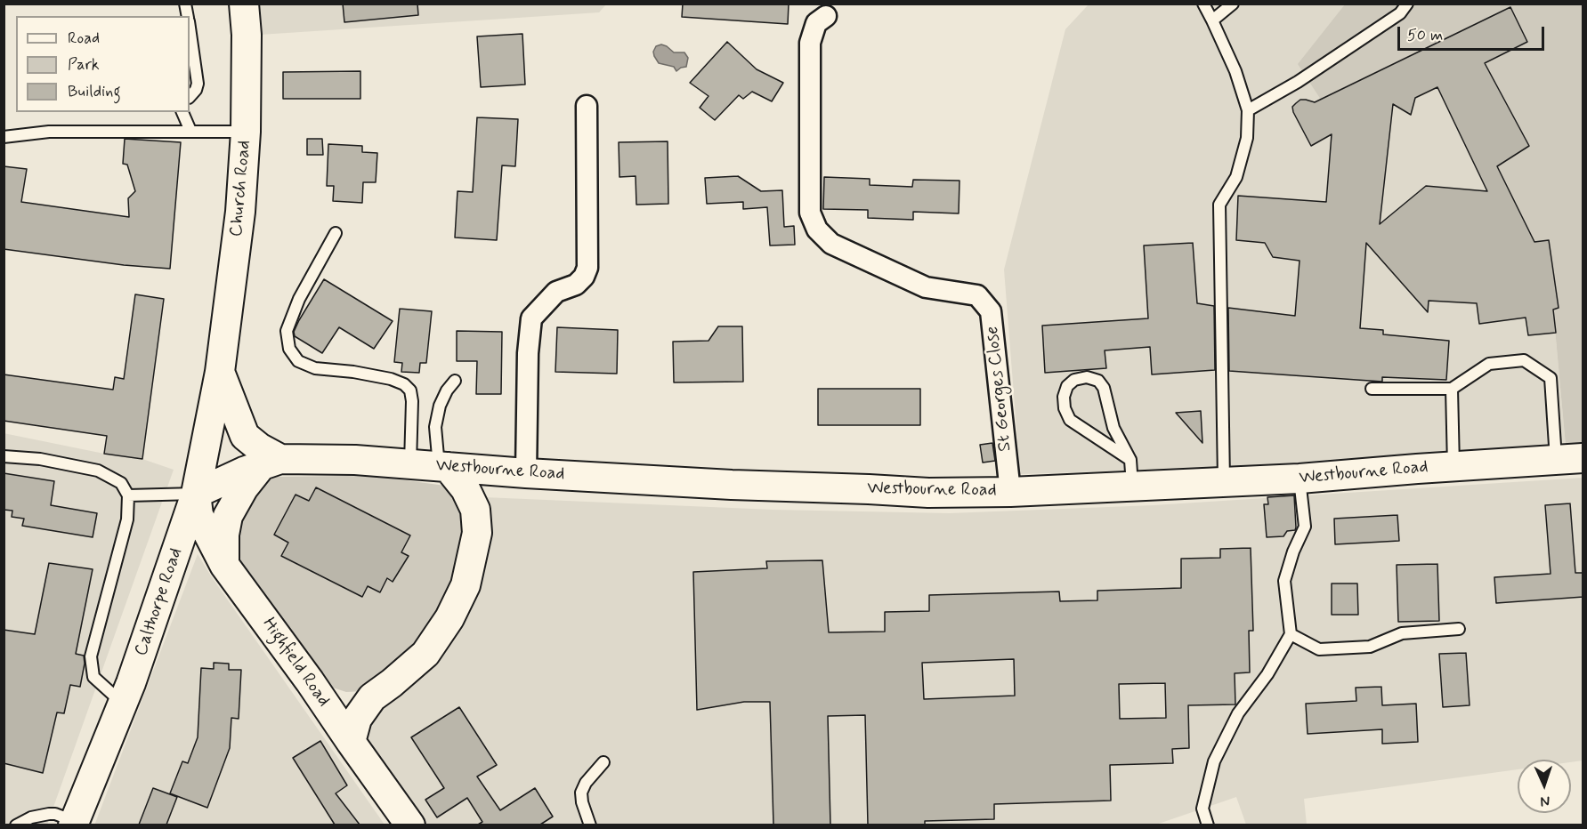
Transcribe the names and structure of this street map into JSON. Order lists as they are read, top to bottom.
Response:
{
  "streets": {
    "main road": [
      "Church Road",
      "Westbourne Road",
      "Calthorpe Road",
      "Highfield Road"
    ],
    "street": ["St Georges Close"]
  },
  "crossings": [
    ["Church Road", "Calthorpe Road"],
    ["St Georges Close", "Westbourne Road"],
    ["Calthorpe Road", "Highfield Road"]
  ],
  "legend": ["Road", "Park", "Building"],
  "scale_bar": "50 m",
  "north": "bottom"
}
